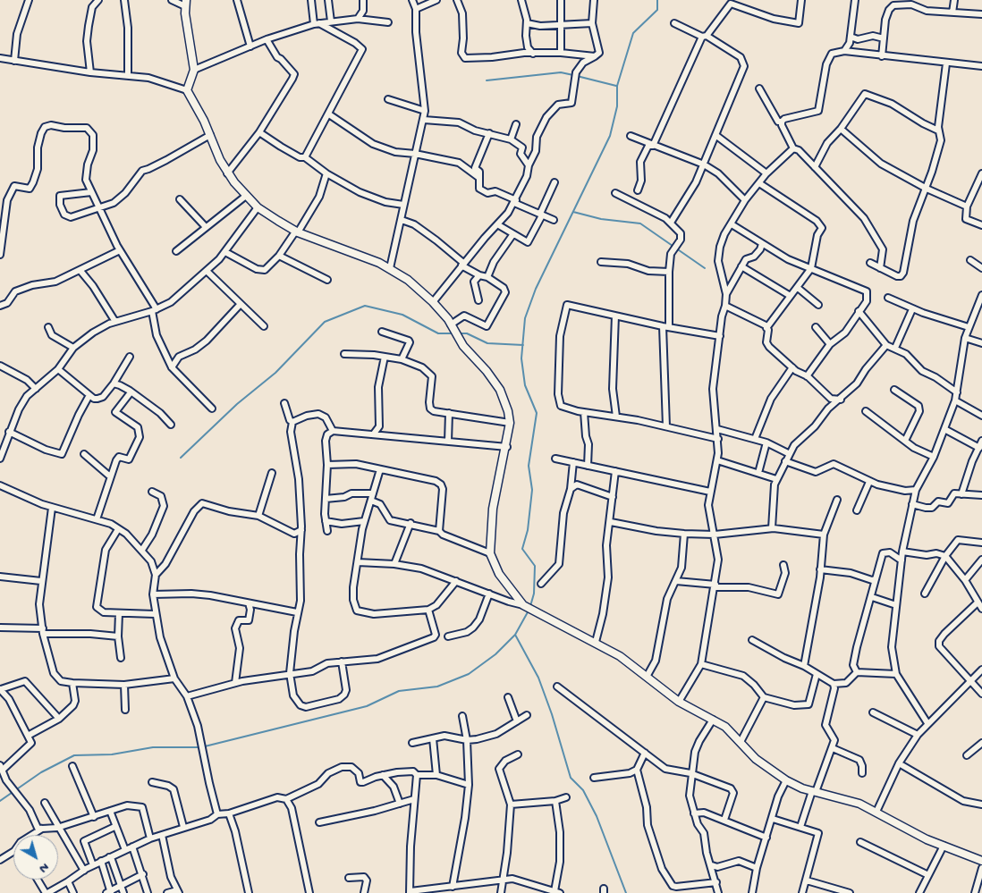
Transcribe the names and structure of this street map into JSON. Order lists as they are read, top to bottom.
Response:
{
  "north": "bottom right"
}
